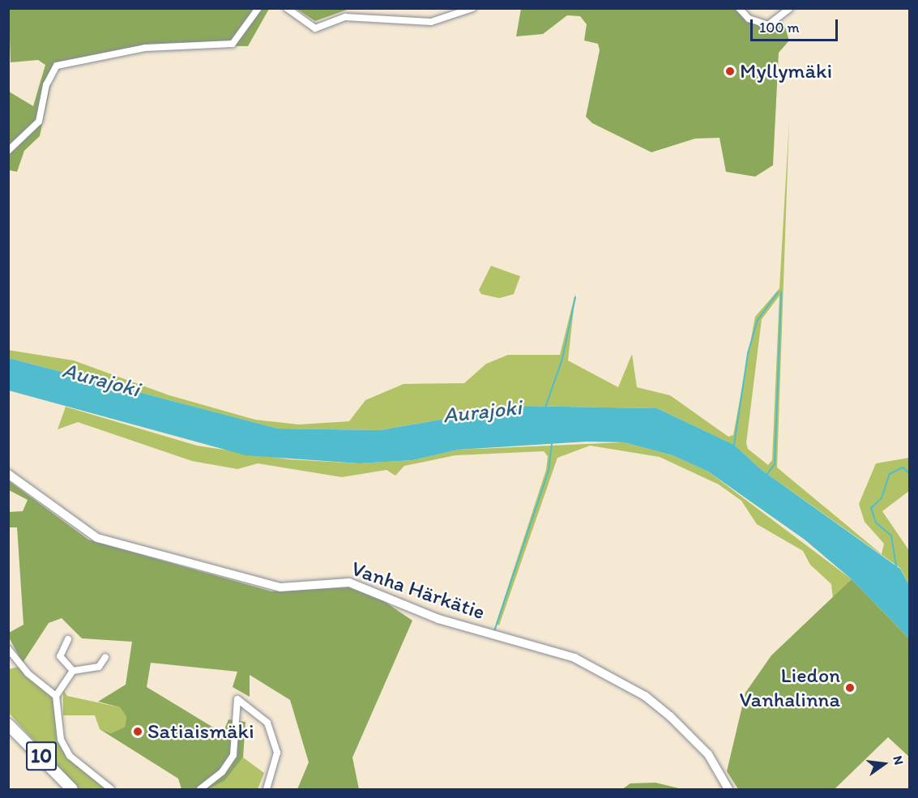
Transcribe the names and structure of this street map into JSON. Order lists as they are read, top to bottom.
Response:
{
  "streets": {
    "highway": ["10"],
    "street": ["Vanha Härkätie"]
  },
  "water": ["Aurajoki"],
  "places": ["Myllymäki", "Liedon Vanhalinna", "Satiaismäki"],
  "scale_bar": "100 m",
  "north": "right"
}
